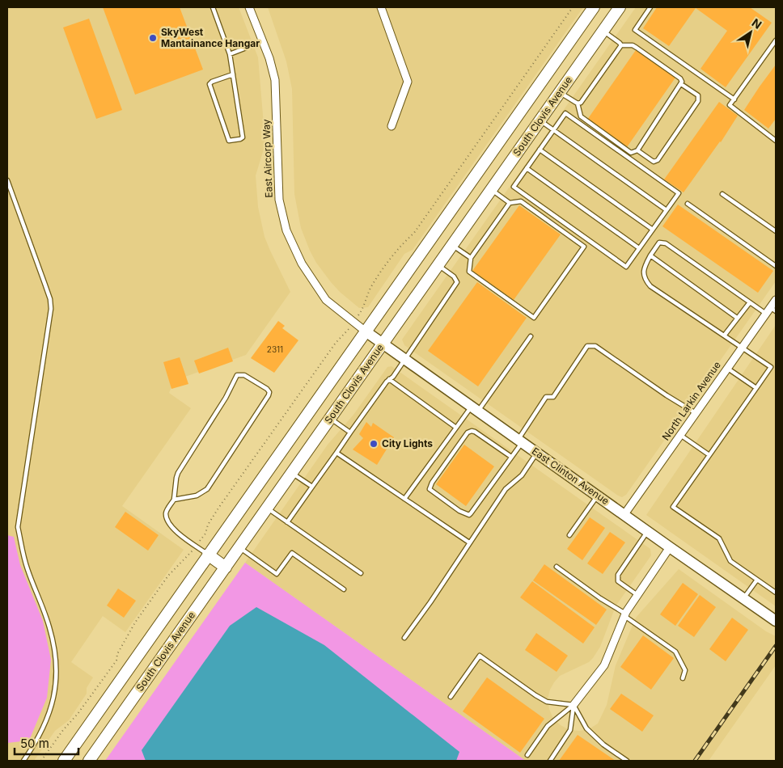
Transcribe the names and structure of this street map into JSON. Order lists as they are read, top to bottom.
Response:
{
  "streets": {
    "main road": ["South Clovis Avenue"],
    "street": ["East Aircorp Way", "North Larkin Avenue", "East Clinton Avenue"]
  },
  "crossings": [
    ["South Clovis Avenue", "East Aircorp Way"],
    ["South Clovis Avenue", "East Clinton Avenue"],
    ["East Aircorp Way", "East Clinton Avenue"],
    ["North Larkin Avenue", "East Clinton Avenue"]
  ],
  "places": ["SkyWest Mantainance Hangar", "City Lights"],
  "house_numbers": ["2311"],
  "scale_bar": "50 m",
  "north": "top right"
}
